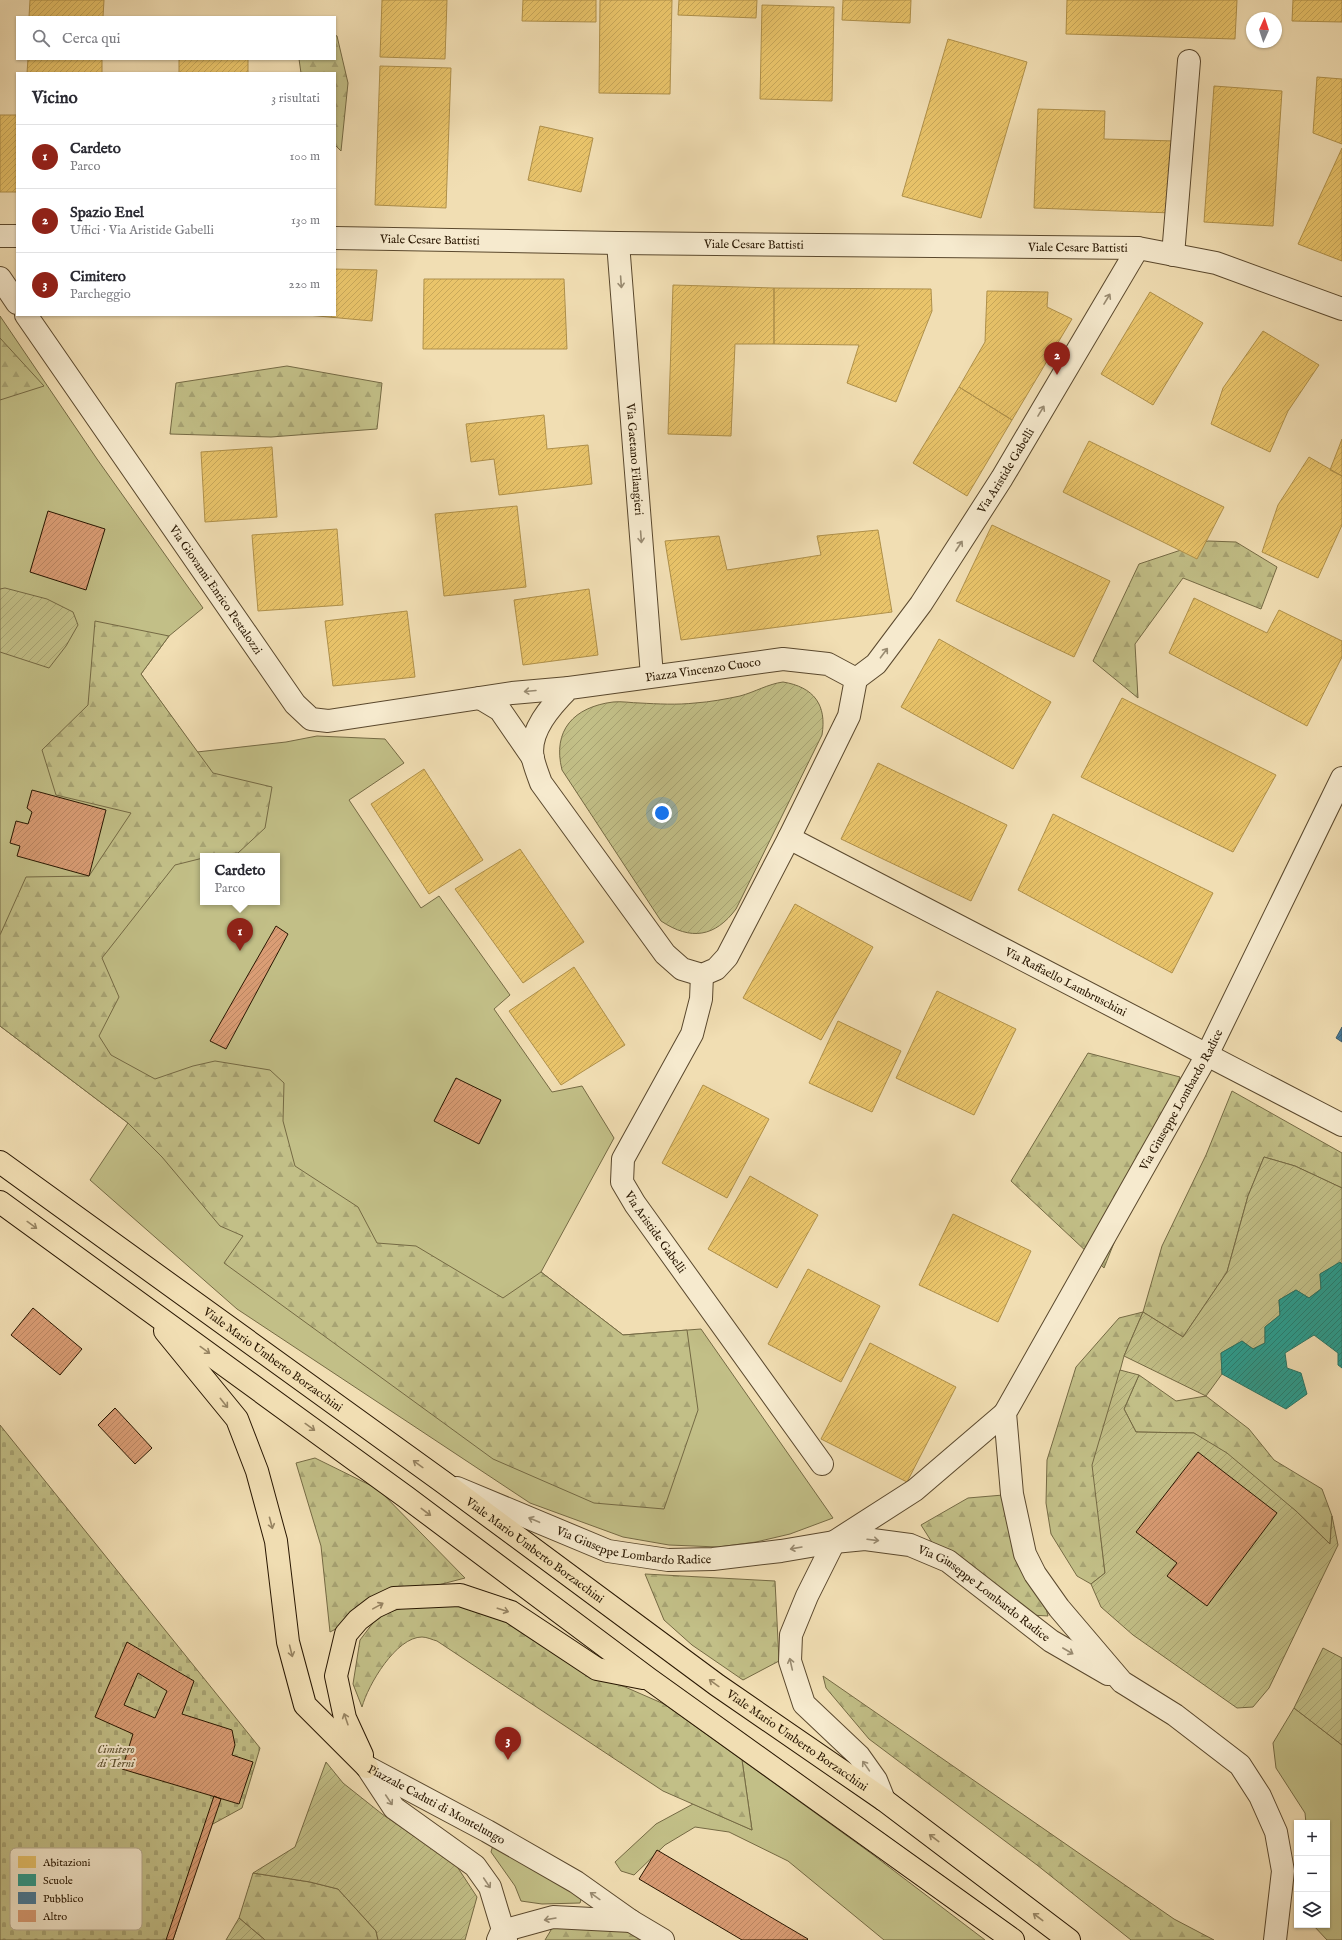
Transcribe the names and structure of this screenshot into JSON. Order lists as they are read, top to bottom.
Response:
{
  "streets": {
    "main road": ["Viale Mario Umberto Borzacchini"],
    "street": [
      "Viale Cesare Battisti",
      "Via Gaetano Filangieri",
      "Via Aristide Gabelli",
      "Via Giovanni Enrico Pestalozzi",
      "Piazza Vincenzo Cuoco",
      "Via Raffaello Lambruschini",
      "Via Giuseppe Lombardo Radice",
      "Piazzale Caduti di Montelungo"
    ]
  },
  "crossings": [
    ["Viale Cesare Battisti", "Via Gaetano Filangieri"],
    ["Viale Cesare Battisti", "Via Aristide Gabelli"],
    ["Via Gaetano Filangieri", "Piazza Vincenzo Cuoco"],
    ["Via Aristide Gabelli", "Piazza Vincenzo Cuoco"],
    ["Via Giovanni Enrico Pestalozzi", "Piazza Vincenzo Cuoco"],
    ["Via Raffaello Lambruschini", "Via Giuseppe Lombardo Radice"],
    ["Via Giuseppe Lombardo Radice", "Viale Mario Umberto Borzacchini"]
  ],
  "one_way": ["Via Gaetano Filangieri", "Via Aristide Gabelli"],
  "parks": ["Cimitero di Terni"],
  "legend": [
    "Abitazioni",
    "Scuole",
    "Pubblico",
    "Altro"
  ],
  "north": "top",
  "page": {
    "search": "Cerca qui",
    "heading": ["Vicino", "3 risultati"],
    "list": [
      {
        "mark": "1",
        "name": "Cardeto",
        "note": "Parco",
        "value": "100 m"
      },
      {
        "mark": "2",
        "name": "Spazio Enel",
        "note": "Uffici · Via Aristide Gabelli",
        "value": "130 m"
      },
      {
        "mark": "3",
        "name": "Cimitero",
        "note": "Parcheggio",
        "value": "220 m"
      }
    ],
    "pins": ["2", "1", "3"],
    "popup": ["Cardeto", "Parco"],
    "map_buttons": ["+", "−"]
  }
}
